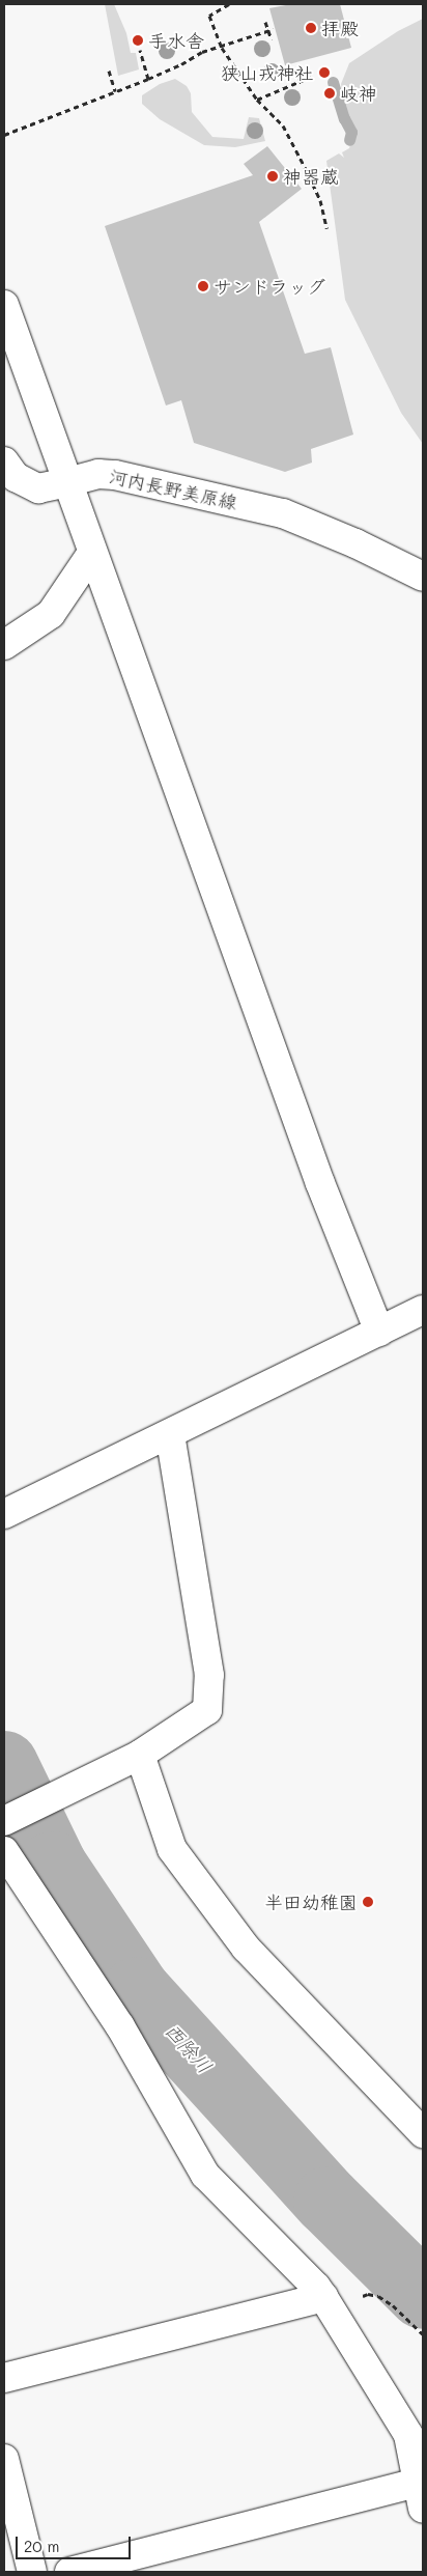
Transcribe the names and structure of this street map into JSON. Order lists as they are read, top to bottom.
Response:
{
  "streets": {
    "street": ["河内長野美原線"]
  },
  "water": ["西除川"],
  "places": [
    "拝殿",
    "手水舎",
    "狭山戎神社",
    "岐神",
    "神器蔵",
    "サンドラッグ",
    "半田幼稚園"
  ],
  "scale_bar": "20 m"
}
